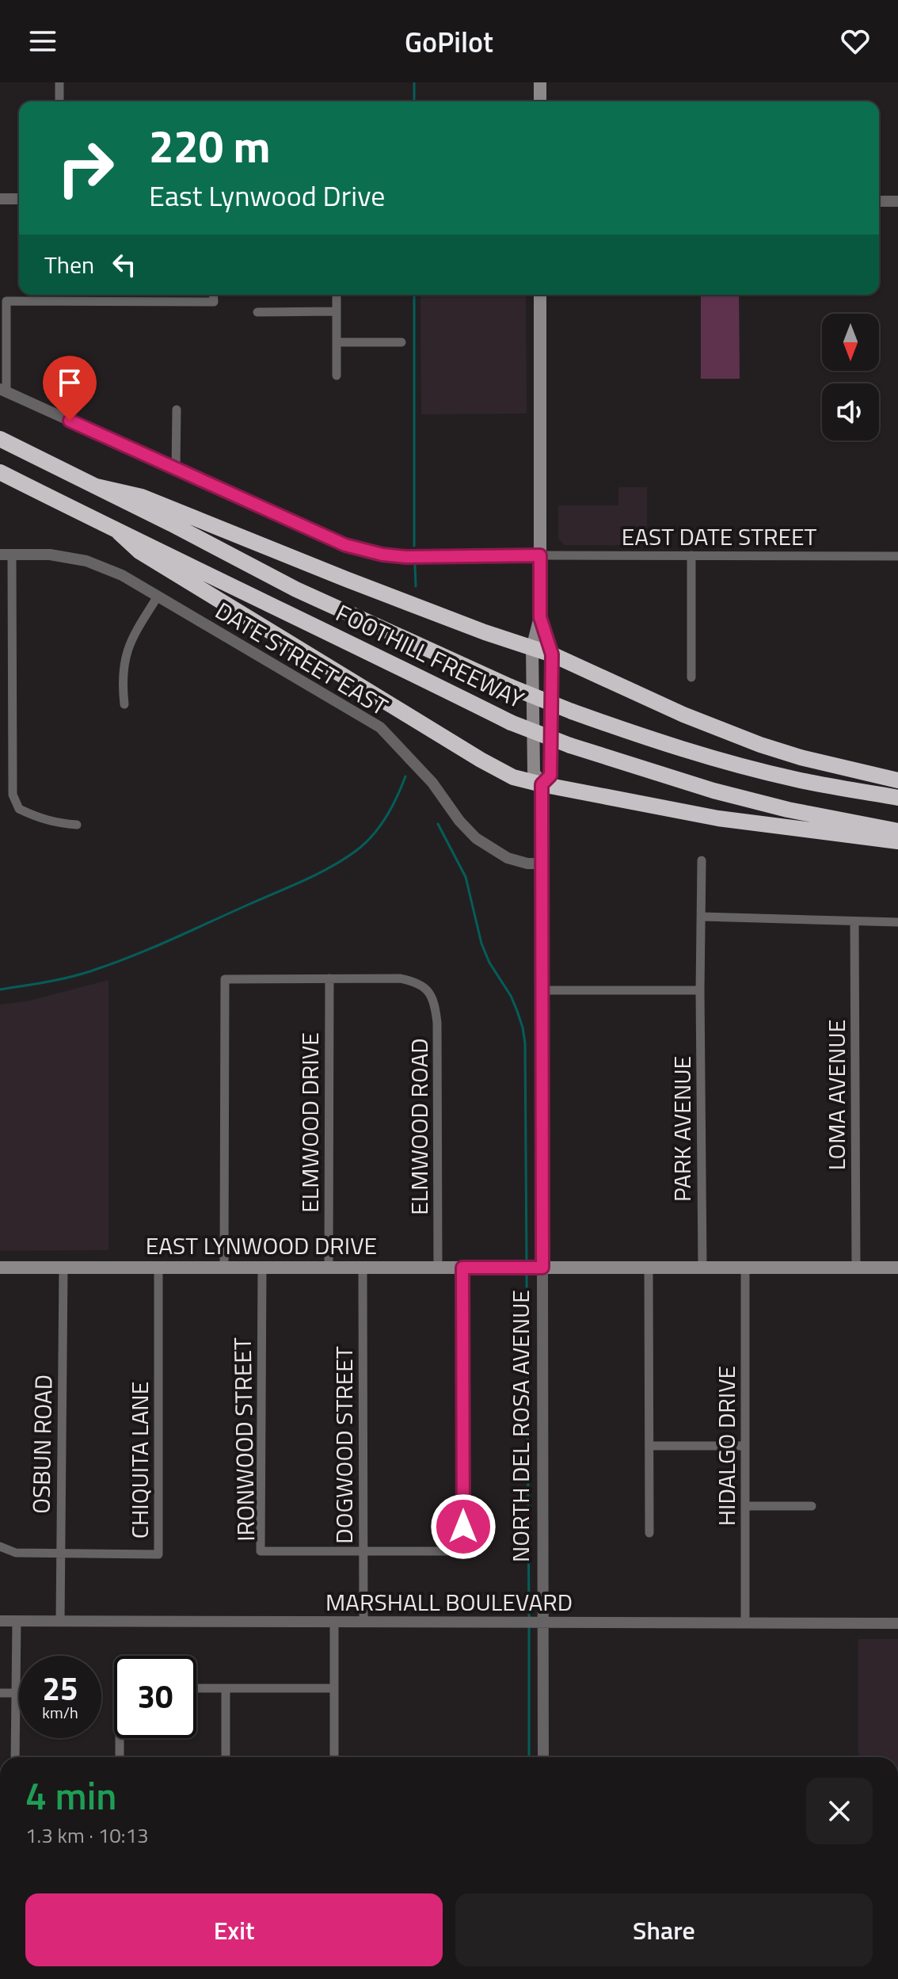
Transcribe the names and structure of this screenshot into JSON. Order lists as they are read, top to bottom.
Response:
{
  "streets": {
    "highway": ["FOOTHILL FREEWAY"],
    "main road": ["EAST LYNWOOD DRIVE", "NORTH DEL ROSA AVENUE"],
    "street": [
      "EAST DATE STREET",
      "DATE STREET EAST",
      "LOMA AVENUE",
      "ELMWOOD DRIVE",
      "ELMWOOD ROAD",
      "PARK AVENUE",
      "IRONWOOD STREET",
      "OSBUN ROAD",
      "DOGWOOD STREET",
      "HIDALGO DRIVE",
      "CHIQUITA LANE",
      "MARSHALL BOULEVARD"
    ]
  },
  "crossings": [
    ["EAST DATE STREET", "NORTH DEL ROSA AVENUE"],
    ["DATE STREET EAST", "NORTH DEL ROSA AVENUE"],
    ["LOMA AVENUE", "EAST LYNWOOD DRIVE"],
    ["ELMWOOD DRIVE", "ELMWOOD ROAD"],
    ["ELMWOOD DRIVE", "EAST LYNWOOD DRIVE"],
    ["ELMWOOD ROAD", "EAST LYNWOOD DRIVE"],
    ["PARK AVENUE", "EAST LYNWOOD DRIVE"],
    ["EAST LYNWOOD DRIVE", "NORTH DEL ROSA AVENUE"],
    ["EAST LYNWOOD DRIVE", "IRONWOOD STREET"],
    ["EAST LYNWOOD DRIVE", "OSBUN ROAD"],
    ["EAST LYNWOOD DRIVE", "DOGWOOD STREET"],
    ["EAST LYNWOOD DRIVE", "HIDALGO DRIVE"],
    ["EAST LYNWOOD DRIVE", "CHIQUITA LANE"],
    ["NORTH DEL ROSA AVENUE", "MARSHALL BOULEVARD"],
    ["IRONWOOD STREET", "DOGWOOD STREET"],
    ["OSBUN ROAD", "CHIQUITA LANE"],
    ["OSBUN ROAD", "MARSHALL BOULEVARD"],
    ["DOGWOOD STREET", "MARSHALL BOULEVARD"],
    ["HIDALGO DRIVE", "MARSHALL BOULEVARD"]
  ],
  "north": "bottom",
  "page": {
    "header": "GoPilot",
    "turn": ["220 m", "East Lynwood Drive"],
    "then": "Then",
    "speed": "25 km/h",
    "limit": "30",
    "heading": ["4 min", "1.3 km · 10:13"],
    "buttons": ["Exit", "Share"]
  }
}
